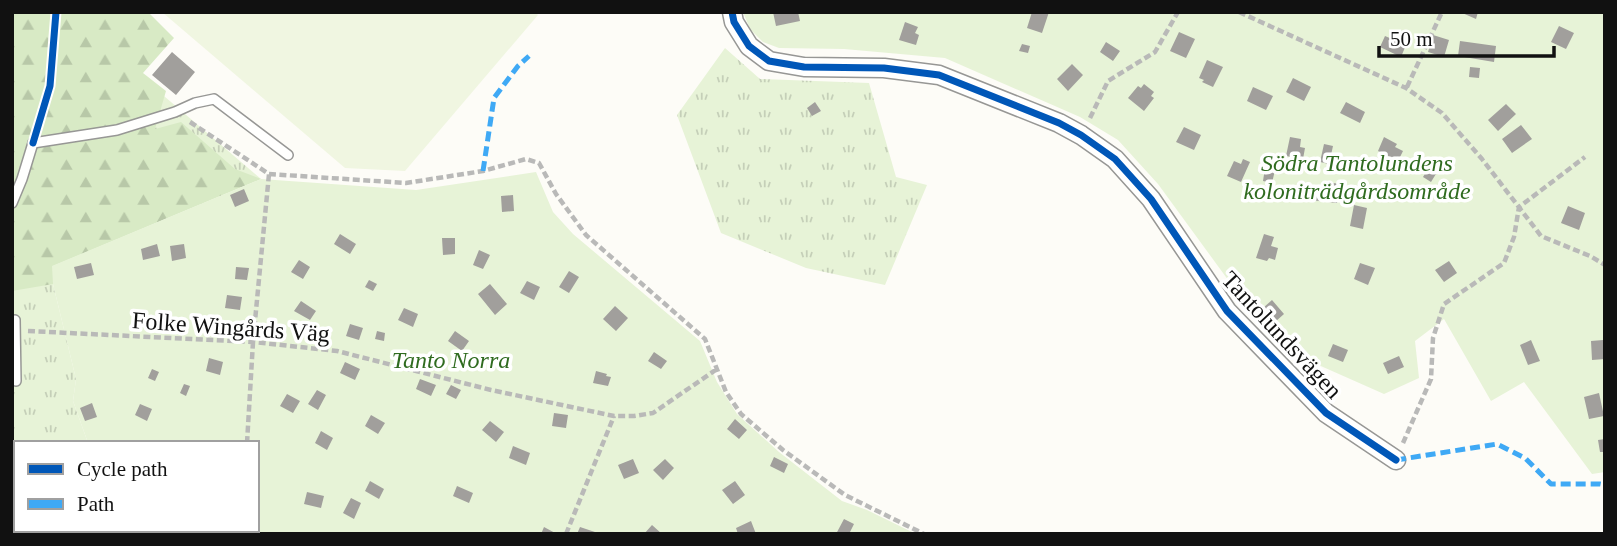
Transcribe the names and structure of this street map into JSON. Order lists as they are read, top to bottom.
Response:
{
  "streets": {
    "street": ["Tantolundsvägen"],
    "path": ["Folke Wingårds Väg"]
  },
  "parks": ["Södra Tantolundens koloniträdgårdsområde", "Tanto Norra"],
  "legend": ["Cycle path", "Path"],
  "scale_bar": "50 m"
}
